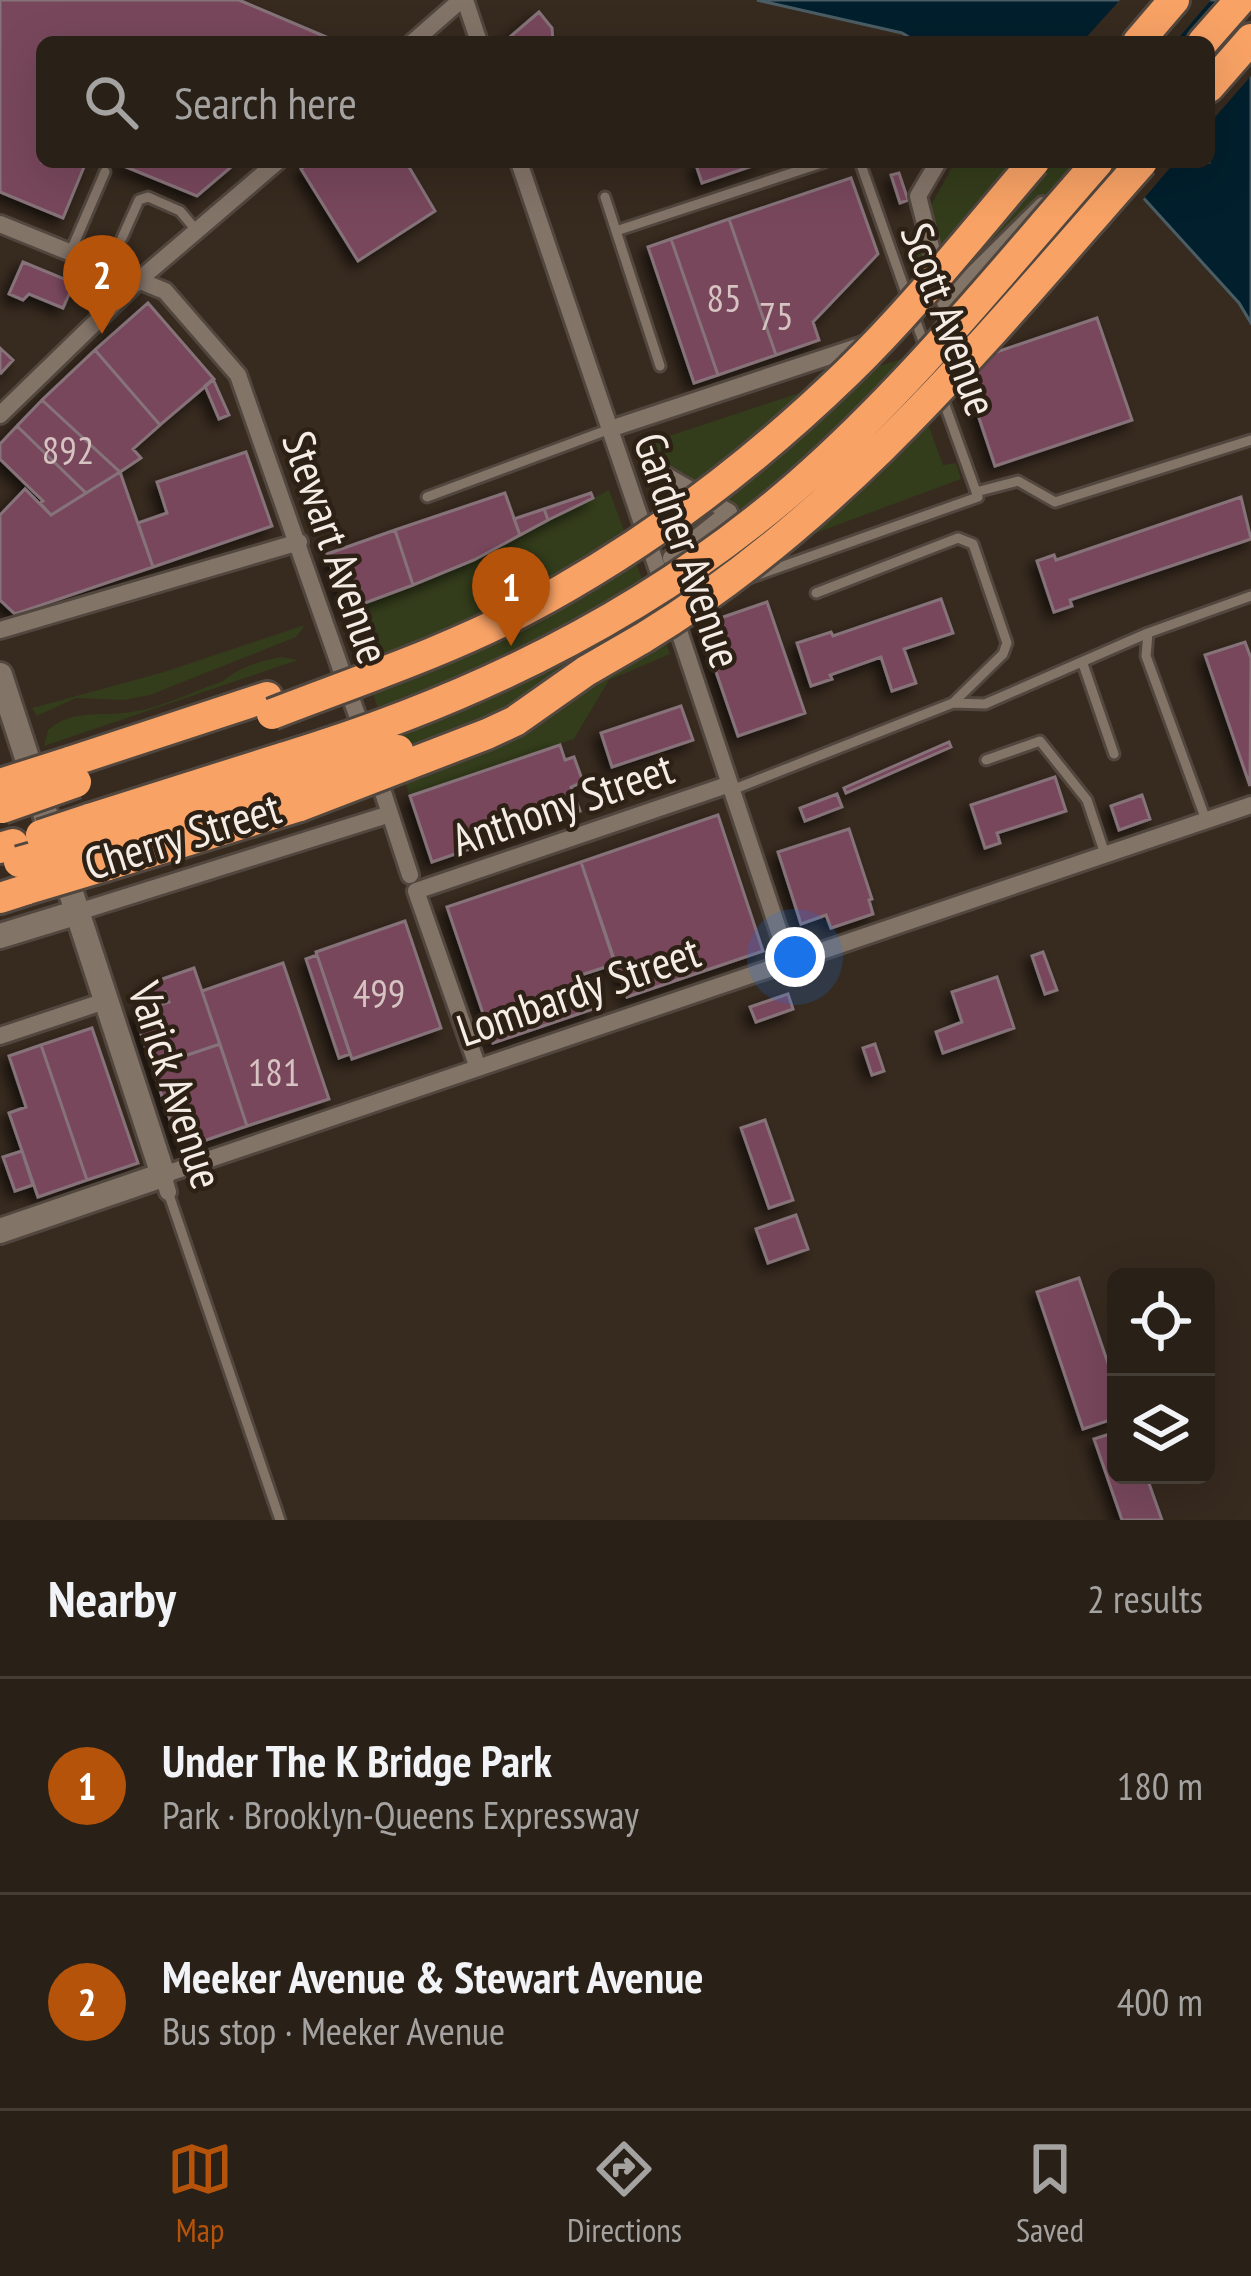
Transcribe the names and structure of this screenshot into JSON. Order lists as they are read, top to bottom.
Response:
{
  "streets": {
    "main road": ["Cherry Street", "Lombardy Street", "Varick Avenue"],
    "street": ["Stewart Avenue", "Gardner Avenue", "Anthony Street"],
    "lane": ["Scott Avenue"]
  },
  "crossings": [
    ["Stewart Avenue", "Anthony Street"],
    ["Stewart Avenue", "Cherry Street"],
    ["Stewart Avenue", "Lombardy Street"],
    ["Gardner Avenue", "Anthony Street"],
    ["Gardner Avenue", "Lombardy Street"],
    ["Cherry Street", "Varick Avenue"],
    ["Lombardy Street", "Varick Avenue"]
  ],
  "house_numbers": [
    "85",
    "75",
    "892",
    "499",
    "181"
  ],
  "page": {
    "search": "Search here",
    "pins": ["2", "1"],
    "heading": ["Nearby", "2 results"],
    "list": [
      {
        "mark": "1",
        "name": "Under The K Bridge Park",
        "note": "Park · Brooklyn-Queens Expressway",
        "value": "180 m"
      },
      {
        "mark": "2",
        "name": "Meeker Avenue & Stewart Avenue",
        "note": "Bus stop · Meeker Avenue",
        "value": "400 m"
      }
    ],
    "nav": ["Map", "Directions", "Saved"]
  }
}
